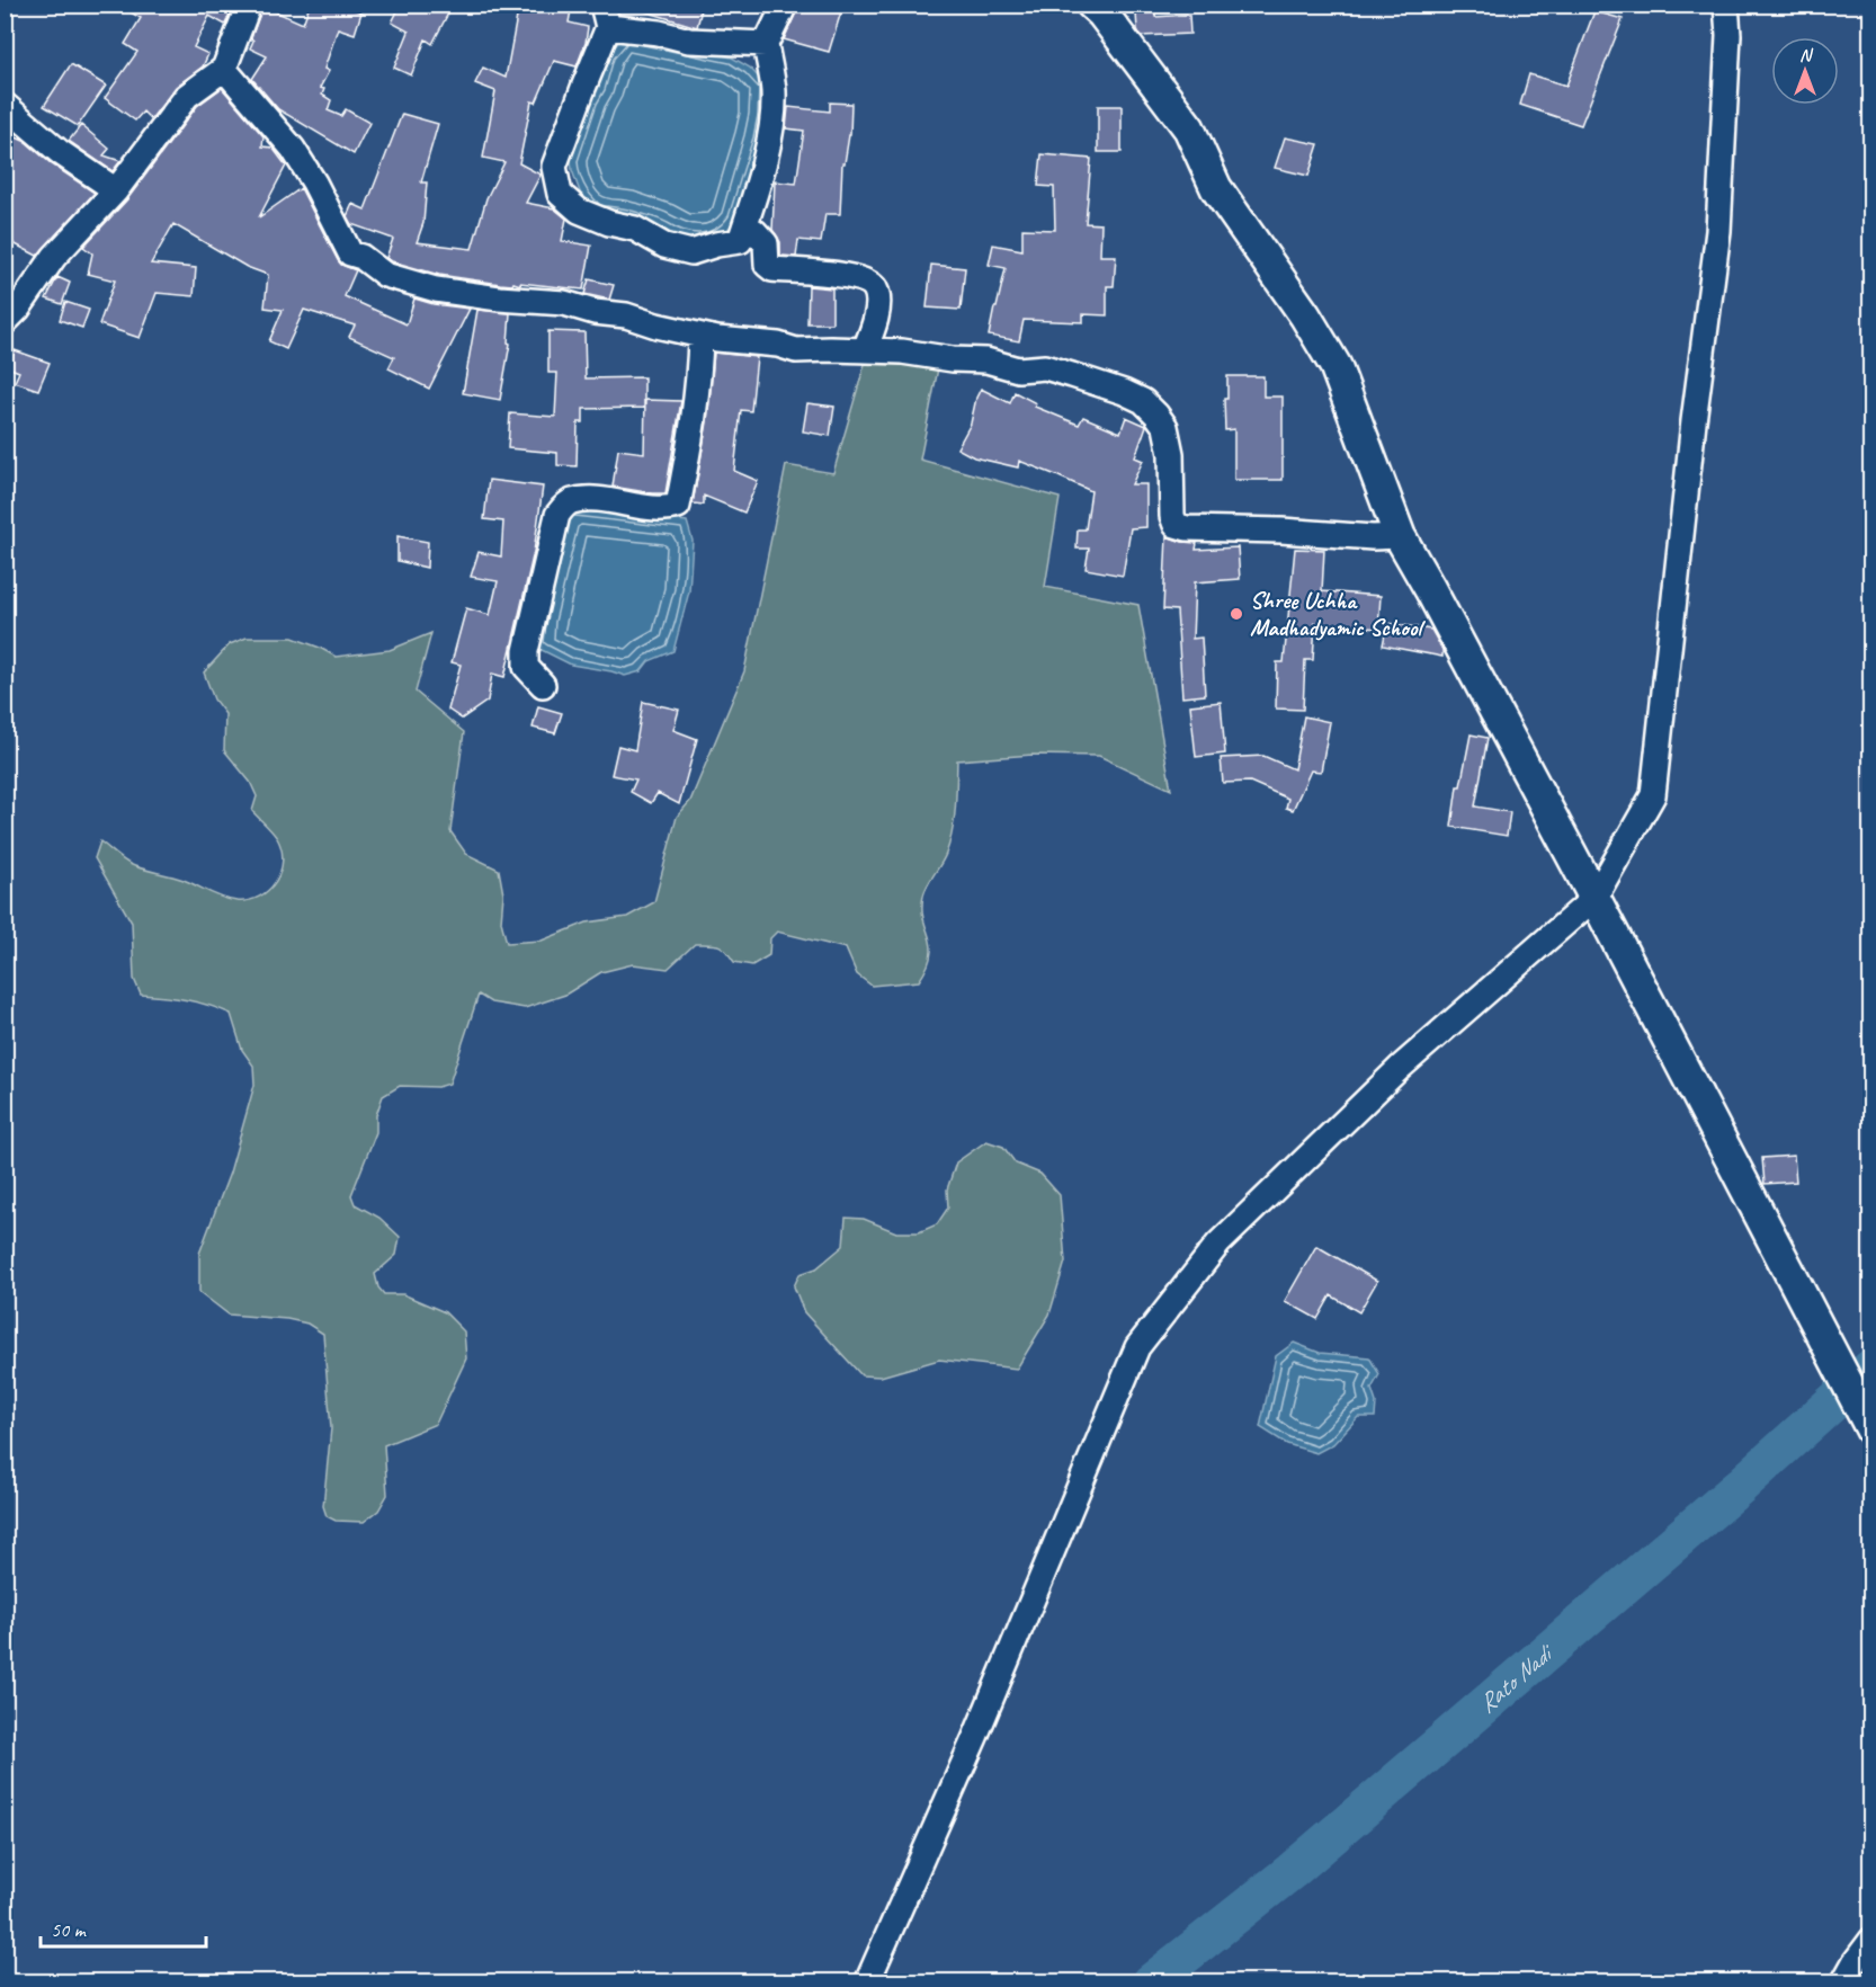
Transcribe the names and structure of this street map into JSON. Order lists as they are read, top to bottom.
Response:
{
  "water": ["Rato Nadi"],
  "places": ["Shree Uchha Madhadyamic School"],
  "scale_bar": "50 m",
  "north": "top"
}
